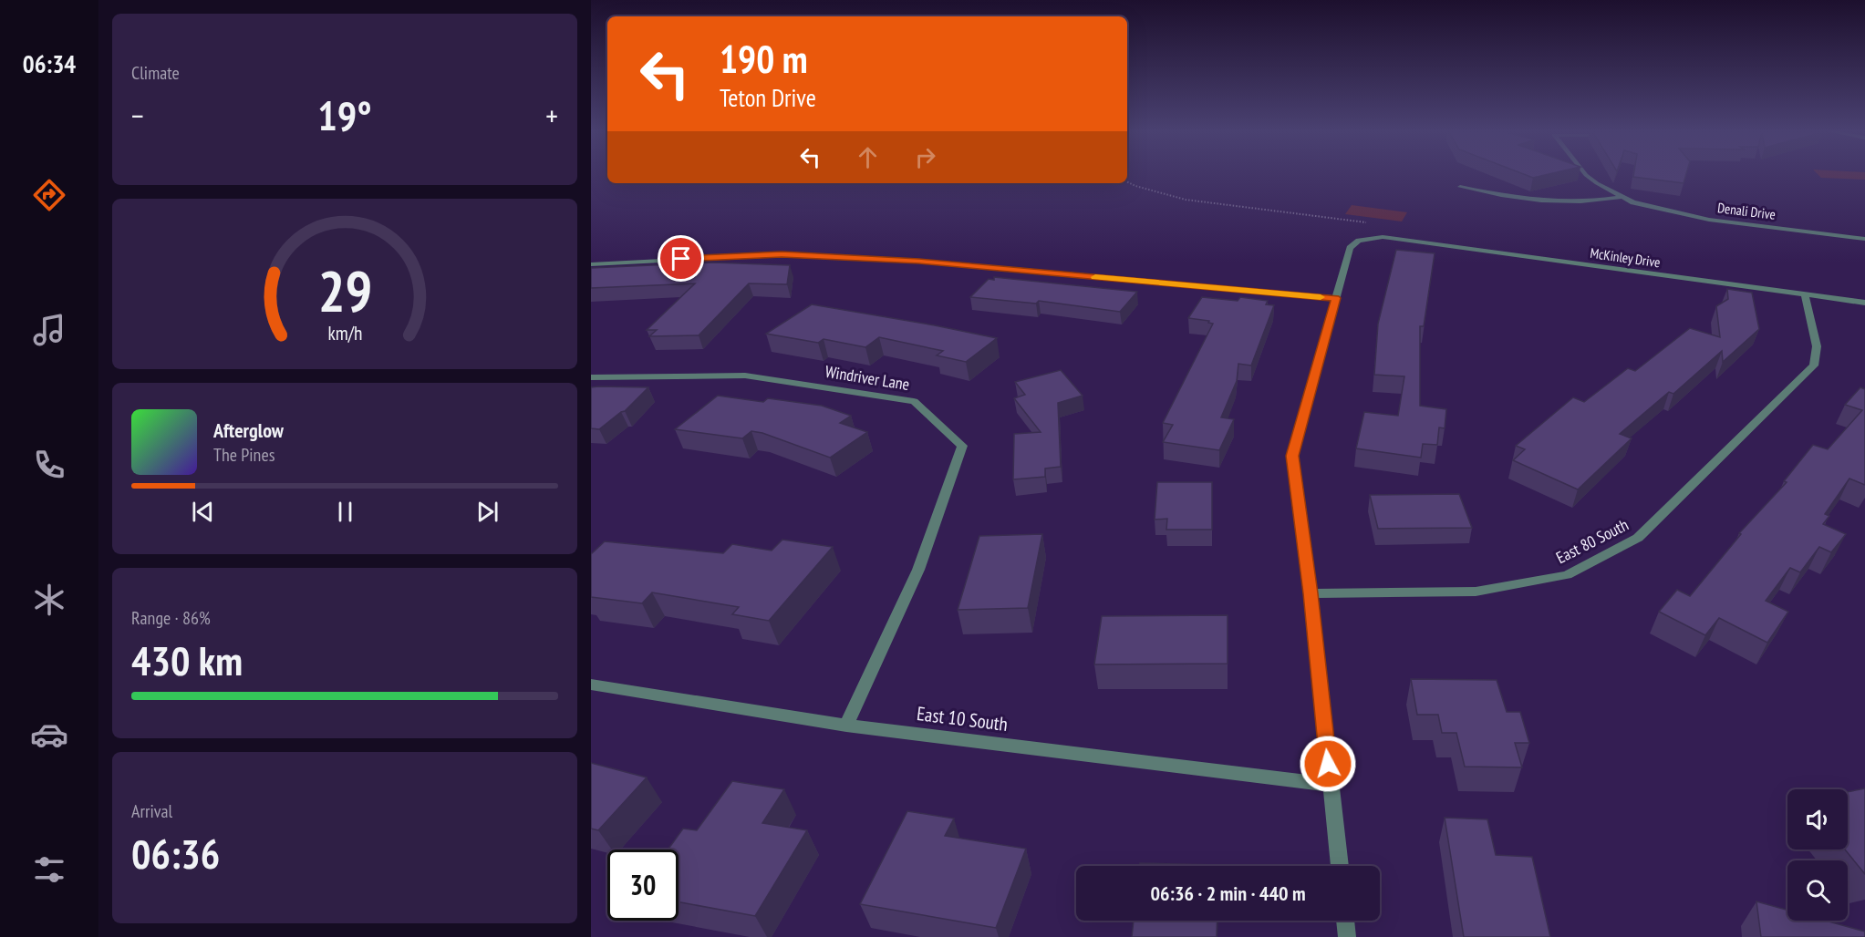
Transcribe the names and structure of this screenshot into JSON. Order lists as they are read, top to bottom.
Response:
{
  "streets": {
    "street": [
      "Denali Drive",
      "McKinley Drive",
      "Windriver Lane",
      "East 80 South",
      "East 10 South"
    ]
  },
  "crossings": [
    ["McKinley Drive", "East 80 South"],
    ["Windriver Lane", "East 10 South"]
  ],
  "page": {
    "tabs": "06:34",
    "tile": [
      "Climate",
      ["Range · 86%", "430 km"],
      ["Arrival", "06:36"]
    ],
    "turn": ["190 m", "Teton Drive"],
    "heat": ["−", "19°", "+"],
    "song": ["Afterglow", "The Pines"],
    "limit": "30",
    "trip": "06:36 · 2 min · 440 m",
    "gauge": ["29", "km/h"]
  }
}
